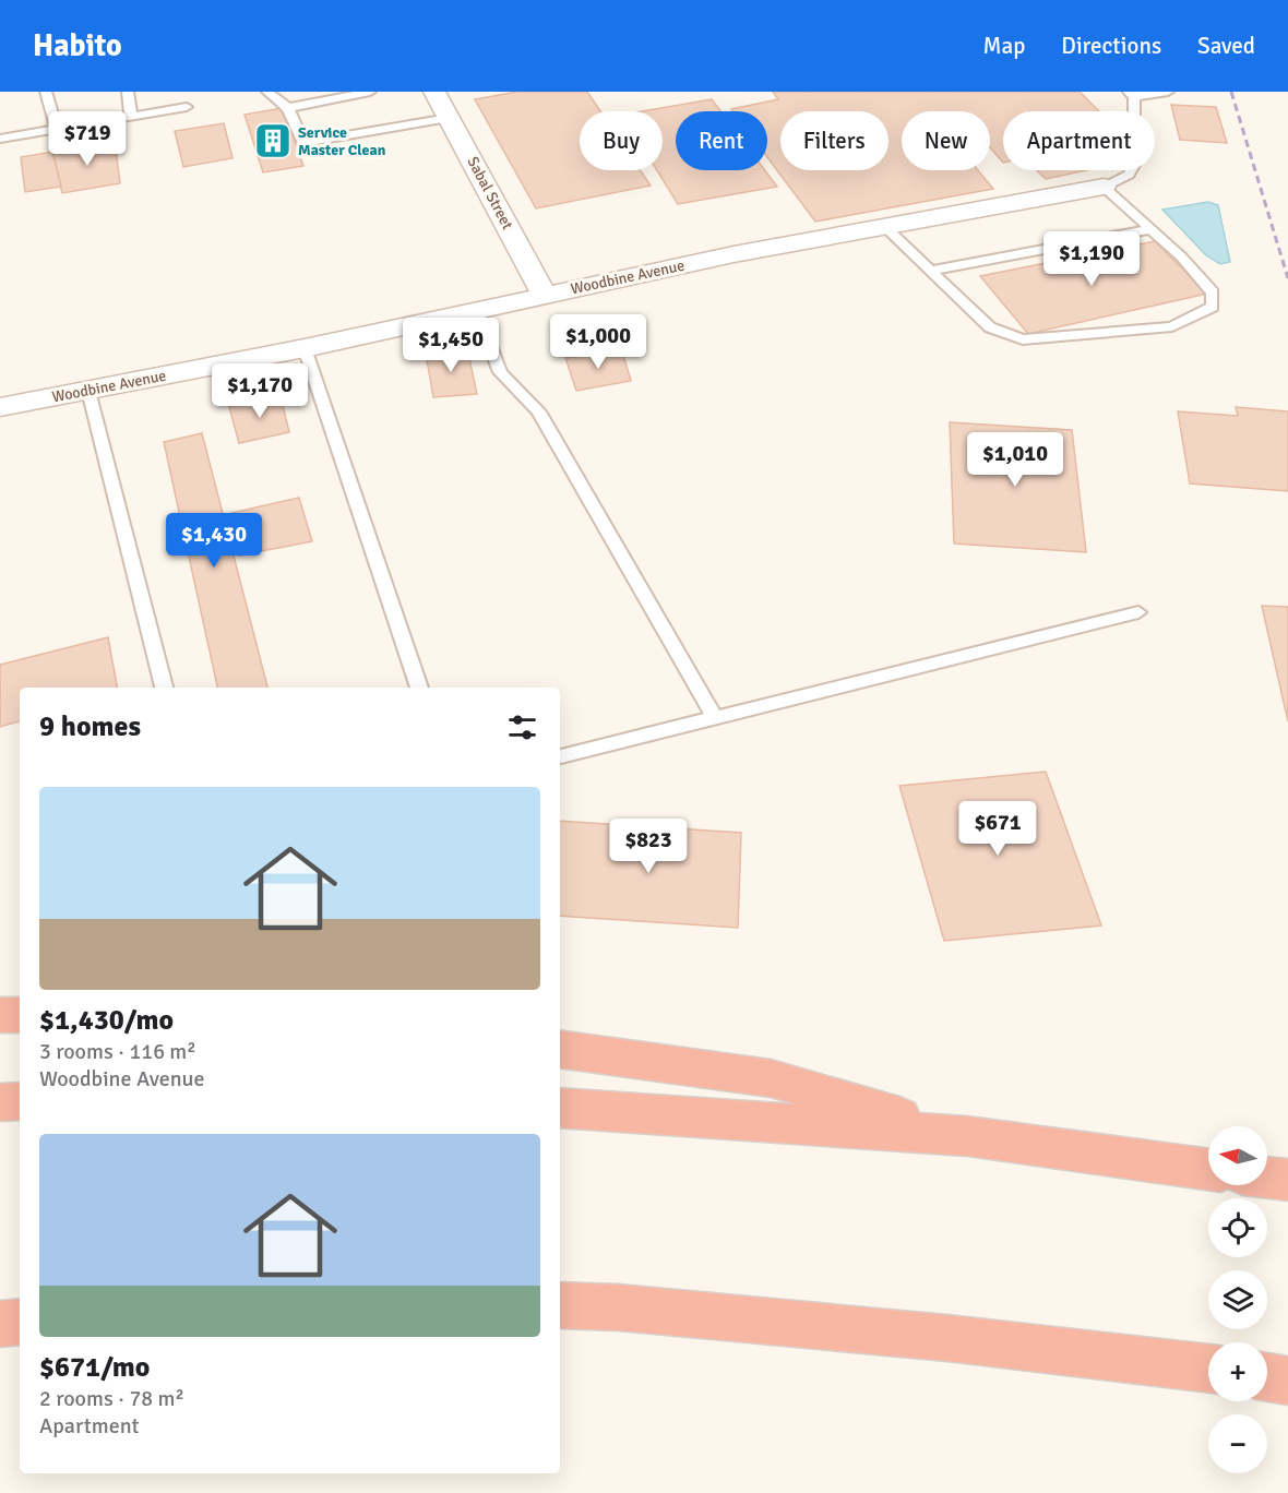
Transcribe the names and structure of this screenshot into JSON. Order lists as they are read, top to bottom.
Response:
{
  "streets": {
    "street": ["Sabal Street", "Woodbine Avenue"]
  },
  "crossings": [
    ["Sabal Street", "Woodbine Avenue"]
  ],
  "places": {
    "building": ["Service Master Clean"]
  },
  "north": "left",
  "page": {
    "header": "Habito",
    "nav": ["Map", "Directions", "Saved"],
    "price": [
      "$719",
      "$1,190",
      "$1,000",
      "$1,450",
      "$1,170",
      "$1,010",
      "$1,430",
      "$671",
      "$823"
    ],
    "chip": [
      "Buy",
      "Rent",
      "Filters",
      "New",
      "Apartment"
    ],
    "heading": "9 homes",
    "list": [
      {
        "name": "$1,430/mo",
        "note": "3 rooms · 116 m² · Woodbine Avenue"
      },
      {
        "name": "$671/mo",
        "note": "2 rooms · 78 m² · Apartment"
      }
    ],
    "map_buttons": ["+", "−"]
  }
}
